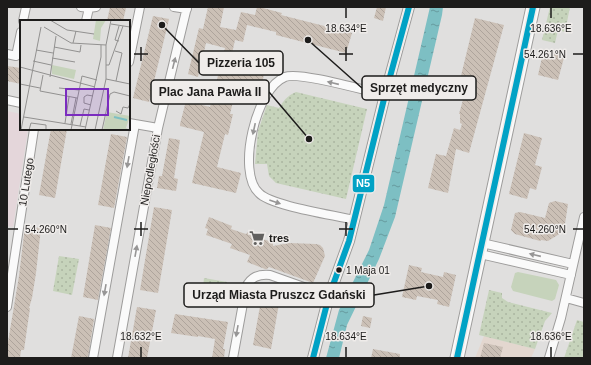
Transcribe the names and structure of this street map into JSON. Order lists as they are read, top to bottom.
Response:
{
  "streets": {
    "street": ["Niepodległości", "10 Lutego"]
  },
  "places": {
    "other": [
      "Pizzeria 105",
      "Sprzęt medyczny",
      "Plac Jana Pawła II",
      "1 Maja 01",
      "Urząd Miasta Pruszcz Gdański"
    ],
    "supermarket": ["tres"]
  },
  "lines": ["transit line N5"],
  "coordinates": [
    "18.634°E",
    "18.636°E",
    "54.261°N",
    "54.260°N",
    "18.632°E"
  ]
}
